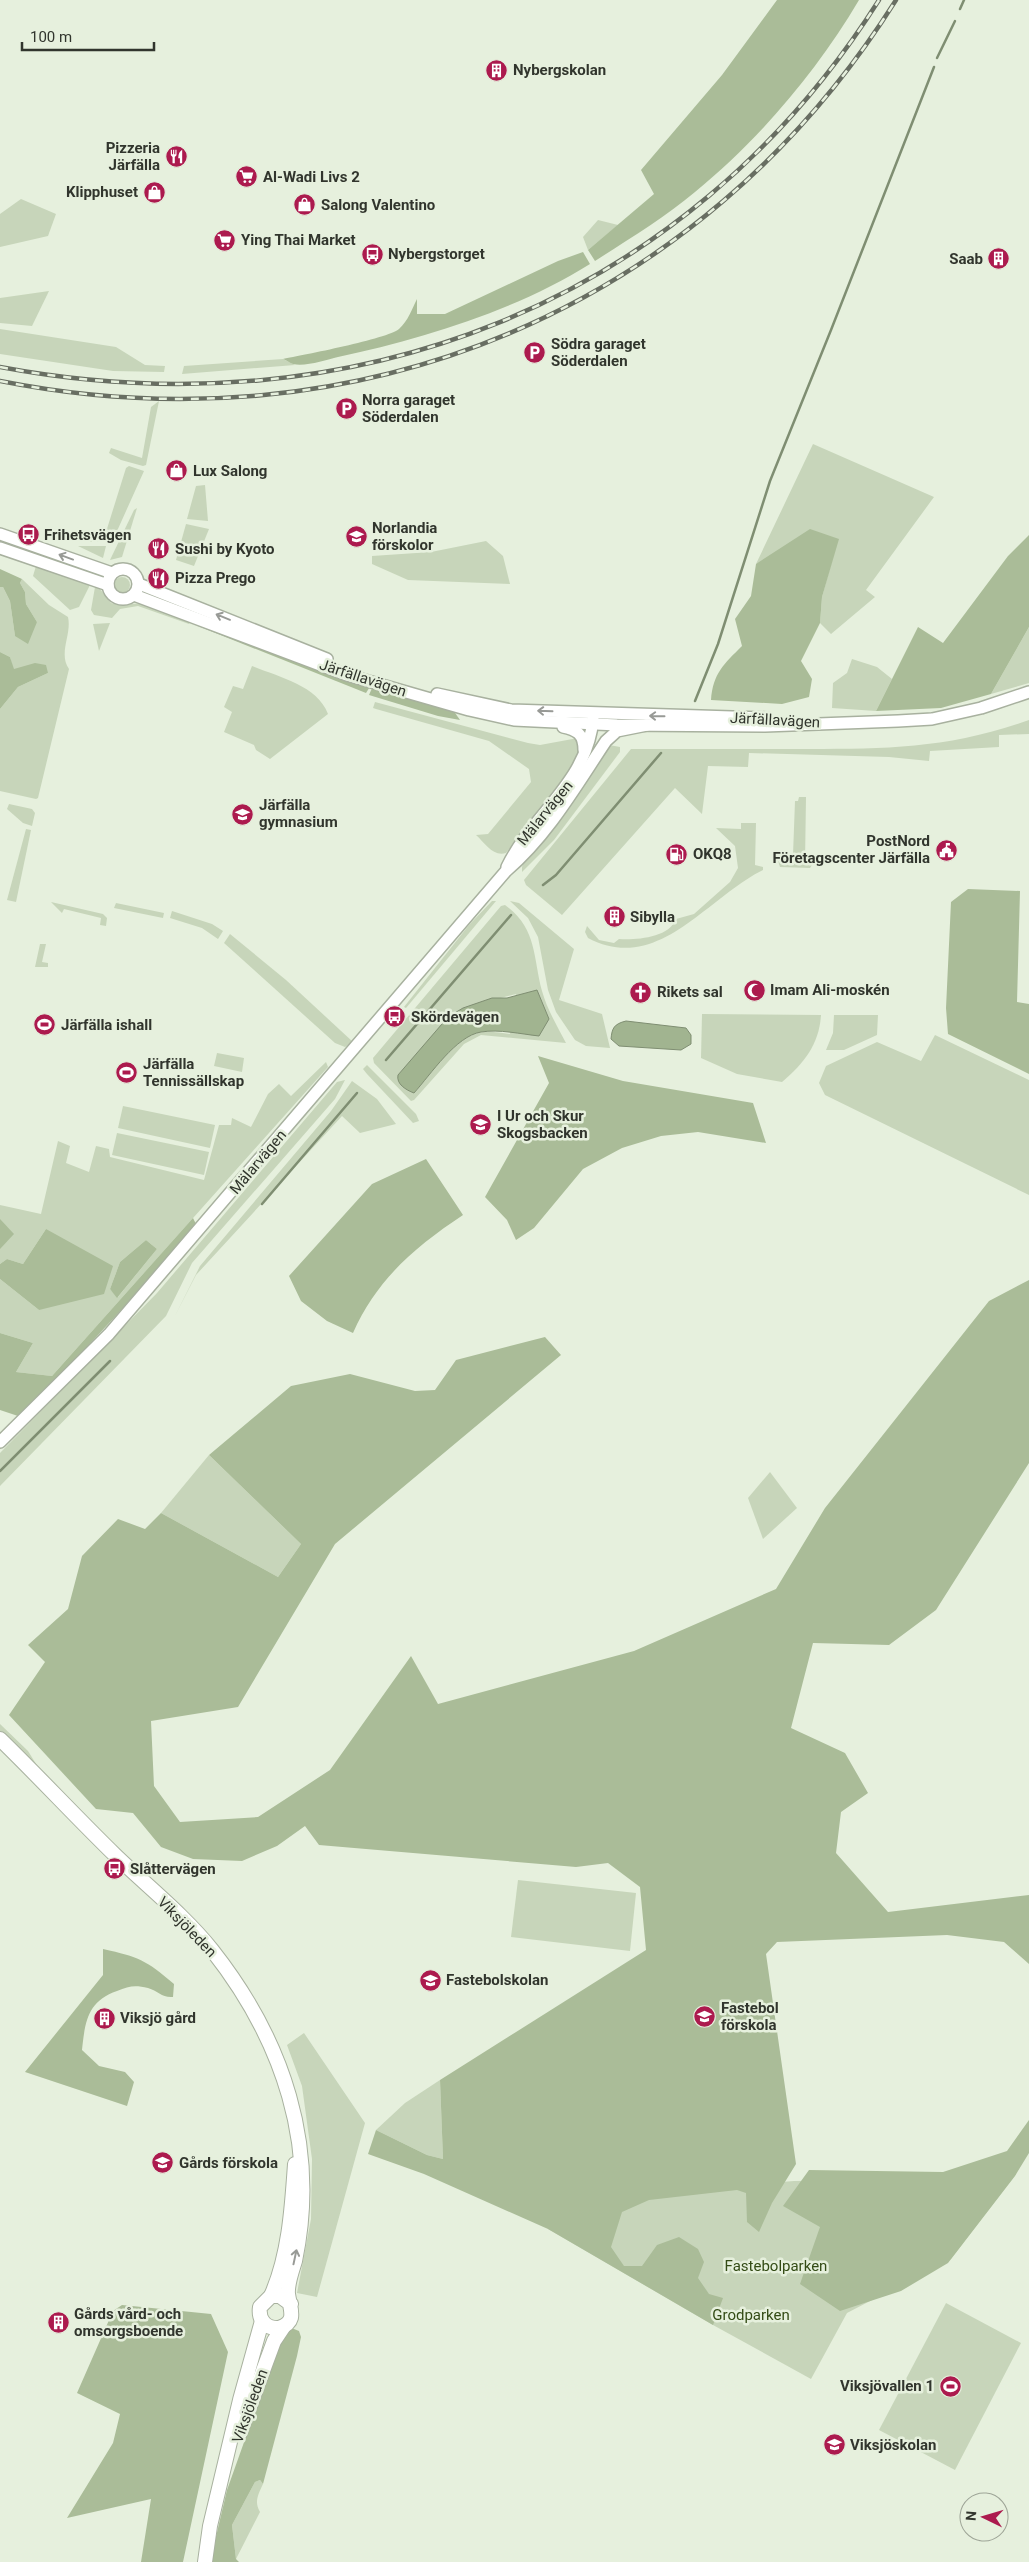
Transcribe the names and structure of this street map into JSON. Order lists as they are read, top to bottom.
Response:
{
  "streets": {
    "main road": ["Viksjöleden"],
    "street": ["Järfällavägen", "Mälarvägen"]
  },
  "crossings": [
    ["Järfällavägen", "Mälarvägen"]
  ],
  "parks": ["Fastebolparken", "Grodparken"],
  "places": {
    "building": [
      "Nybergskolan",
      "Saab",
      "Sibylla",
      "Viksjö gård",
      "Gårds vård- och omsorgsboende"
    ],
    "restaurant": ["Pizzeria Järfälla", "Sushi by Kyoto", "Pizza Prego"],
    "supermarket": ["Al-Wadi Livs 2", "Ying Thai Market"],
    "shop": ["Klipphuset", "Salong Valentino", "Lux Salong"],
    "bus stop": [
      "Nybergstorget",
      "Frihetsvägen",
      "Skördevägen",
      "Slåttervägen"
    ],
    "parking": ["Södra garaget Söderdalen", "Norra garaget Söderdalen"],
    "school or university": [
      "Norlandia förskolor",
      "Järfälla gymnasium",
      "I Ur och Skur Skogsbacken",
      "Fastebolskolan",
      "Fastebol förskola",
      "Gårds förskola",
      "Viksjöskolan"
    ],
    "public building": ["PostNord Företagscenter Järfälla"],
    "fuel station": ["OKQ8"],
    "mosque": ["Imam Ali-moskén"],
    "church": ["Rikets sal"],
    "sports": ["Järfälla ishall", "Järfälla Tennissällskap", "Viksjövallen 1"]
  },
  "scale_bar": "100 m",
  "north": "left"
}
